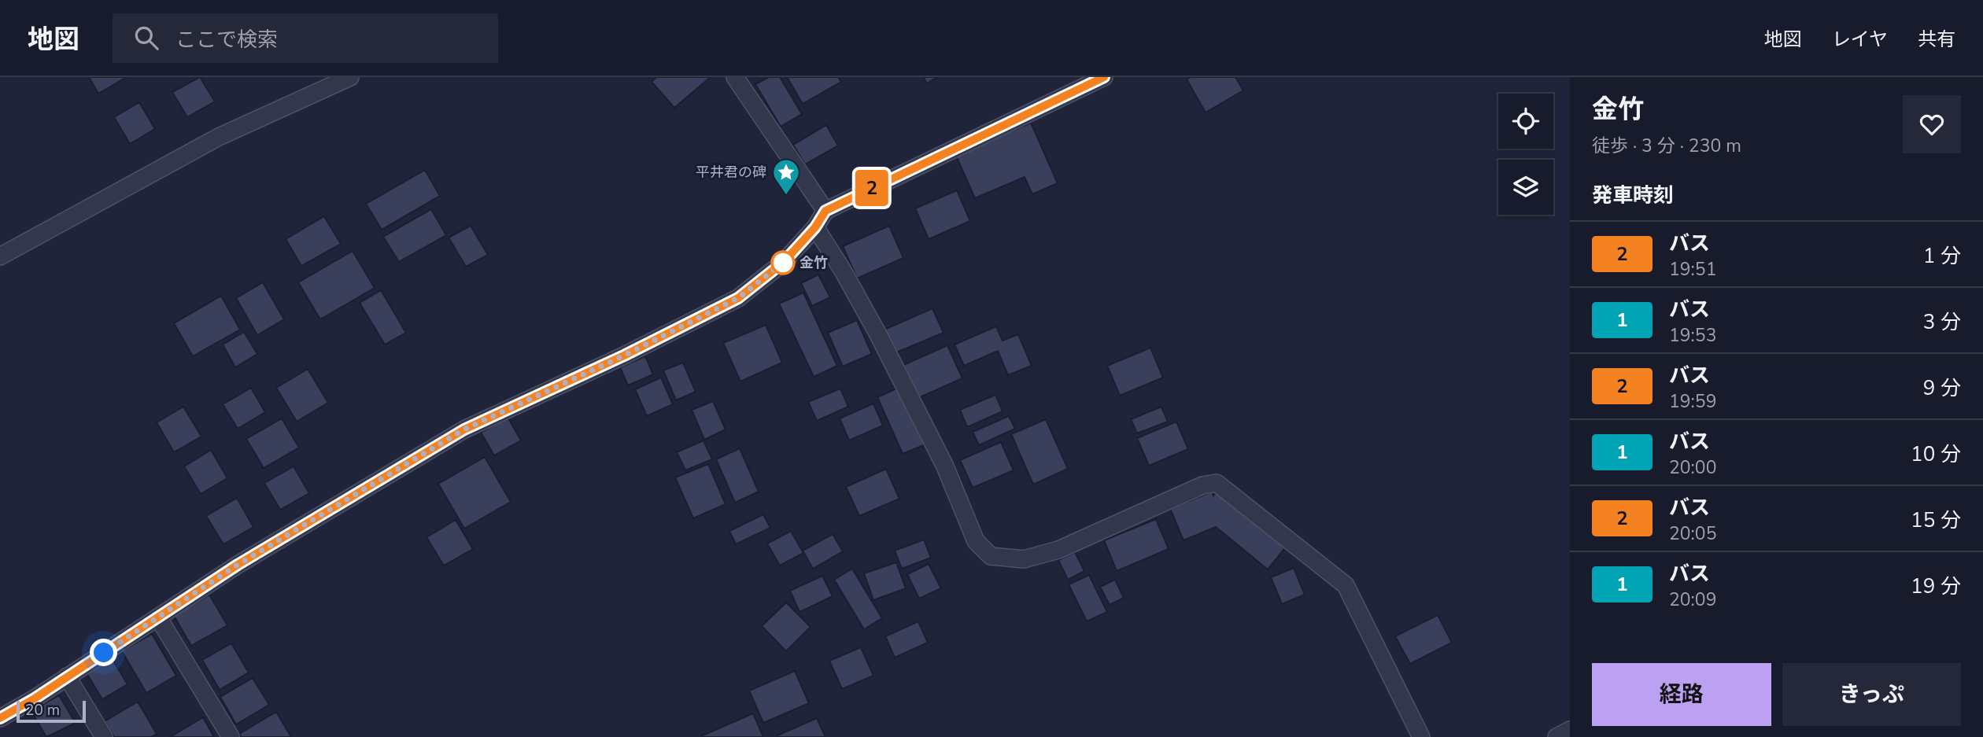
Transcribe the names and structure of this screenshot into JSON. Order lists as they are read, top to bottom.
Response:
{
  "places": {
    "place": ["平井君の碑"],
    "other": ["金竹"]
  },
  "lines": ["bus line 2"],
  "scale_bar": "20 m",
  "page": {
    "header": "地図",
    "search": "ここで検索",
    "nav": ["地図", "レイヤ", "共有"],
    "on_map": "2",
    "heading": [
      ["金竹", "徒歩 · 3 分 · 230 m"],
      "発車時刻"
    ],
    "list": [
      {
        "mark": "2",
        "name": "バス",
        "note": "19:51",
        "value": "1 分"
      },
      {
        "mark": "1",
        "name": "バス",
        "note": "19:53",
        "value": "3 分"
      },
      {
        "mark": "2",
        "name": "バス",
        "note": "19:59",
        "value": "9 分"
      },
      {
        "mark": "1",
        "name": "バス",
        "note": "20:00",
        "value": "10 分"
      },
      {
        "mark": "2",
        "name": "バス",
        "note": "20:05",
        "value": "15 分"
      },
      {
        "mark": "1",
        "name": "バス",
        "note": "20:09",
        "value": "19 分"
      }
    ],
    "buttons": ["経路", "きっぷ"],
    "scale": "20 m"
  }
}
